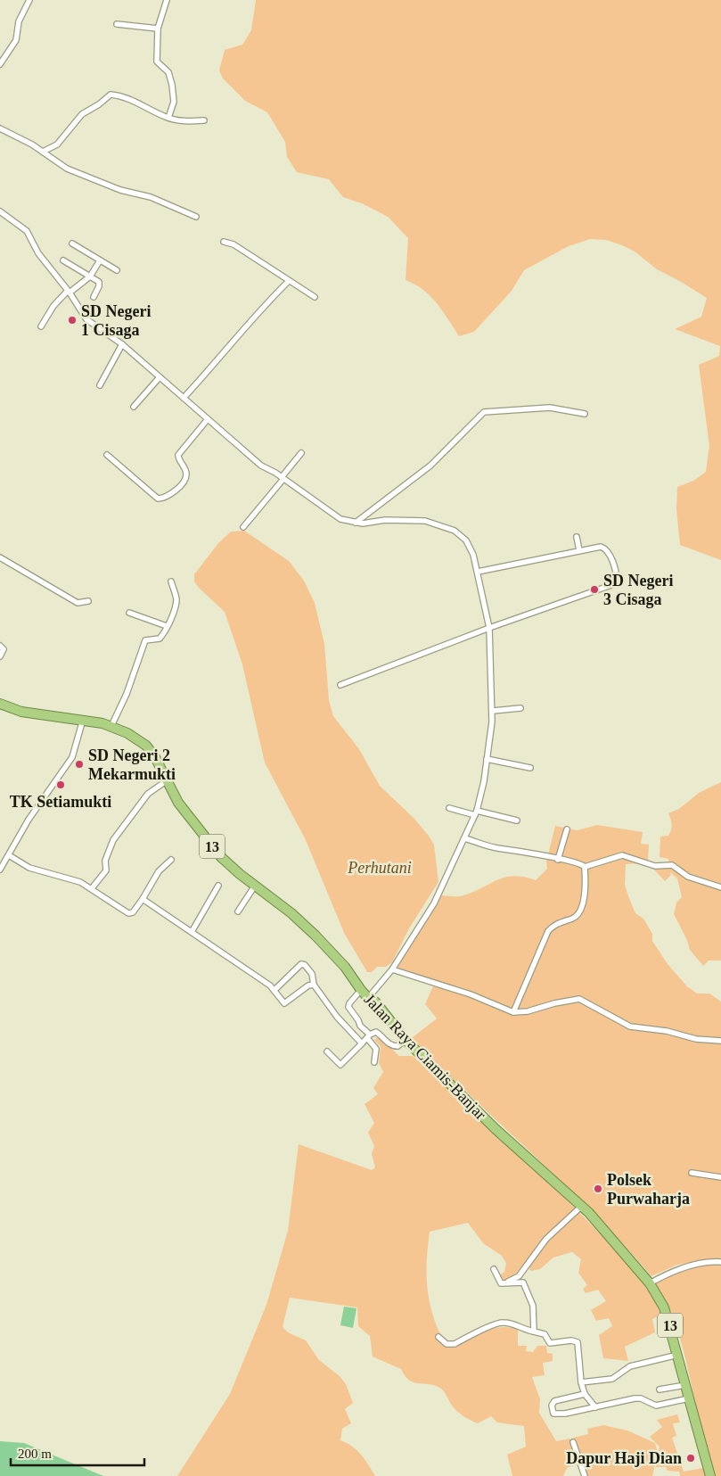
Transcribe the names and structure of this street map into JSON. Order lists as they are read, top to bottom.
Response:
{
  "streets": {
    "highway": ["13", "Jalan Raya Ciamis-Banjar"]
  },
  "parks": ["Perhutani"],
  "places": [
    "SD Negeri 1 Cisaga",
    "SD Negeri 3 Cisaga",
    "SD Negeri 2 Mekarmukti",
    "TK Setiamukti",
    "Polsek Purwaharja",
    "Dapur Haji Dian"
  ],
  "scale_bar": "200 m"
}
